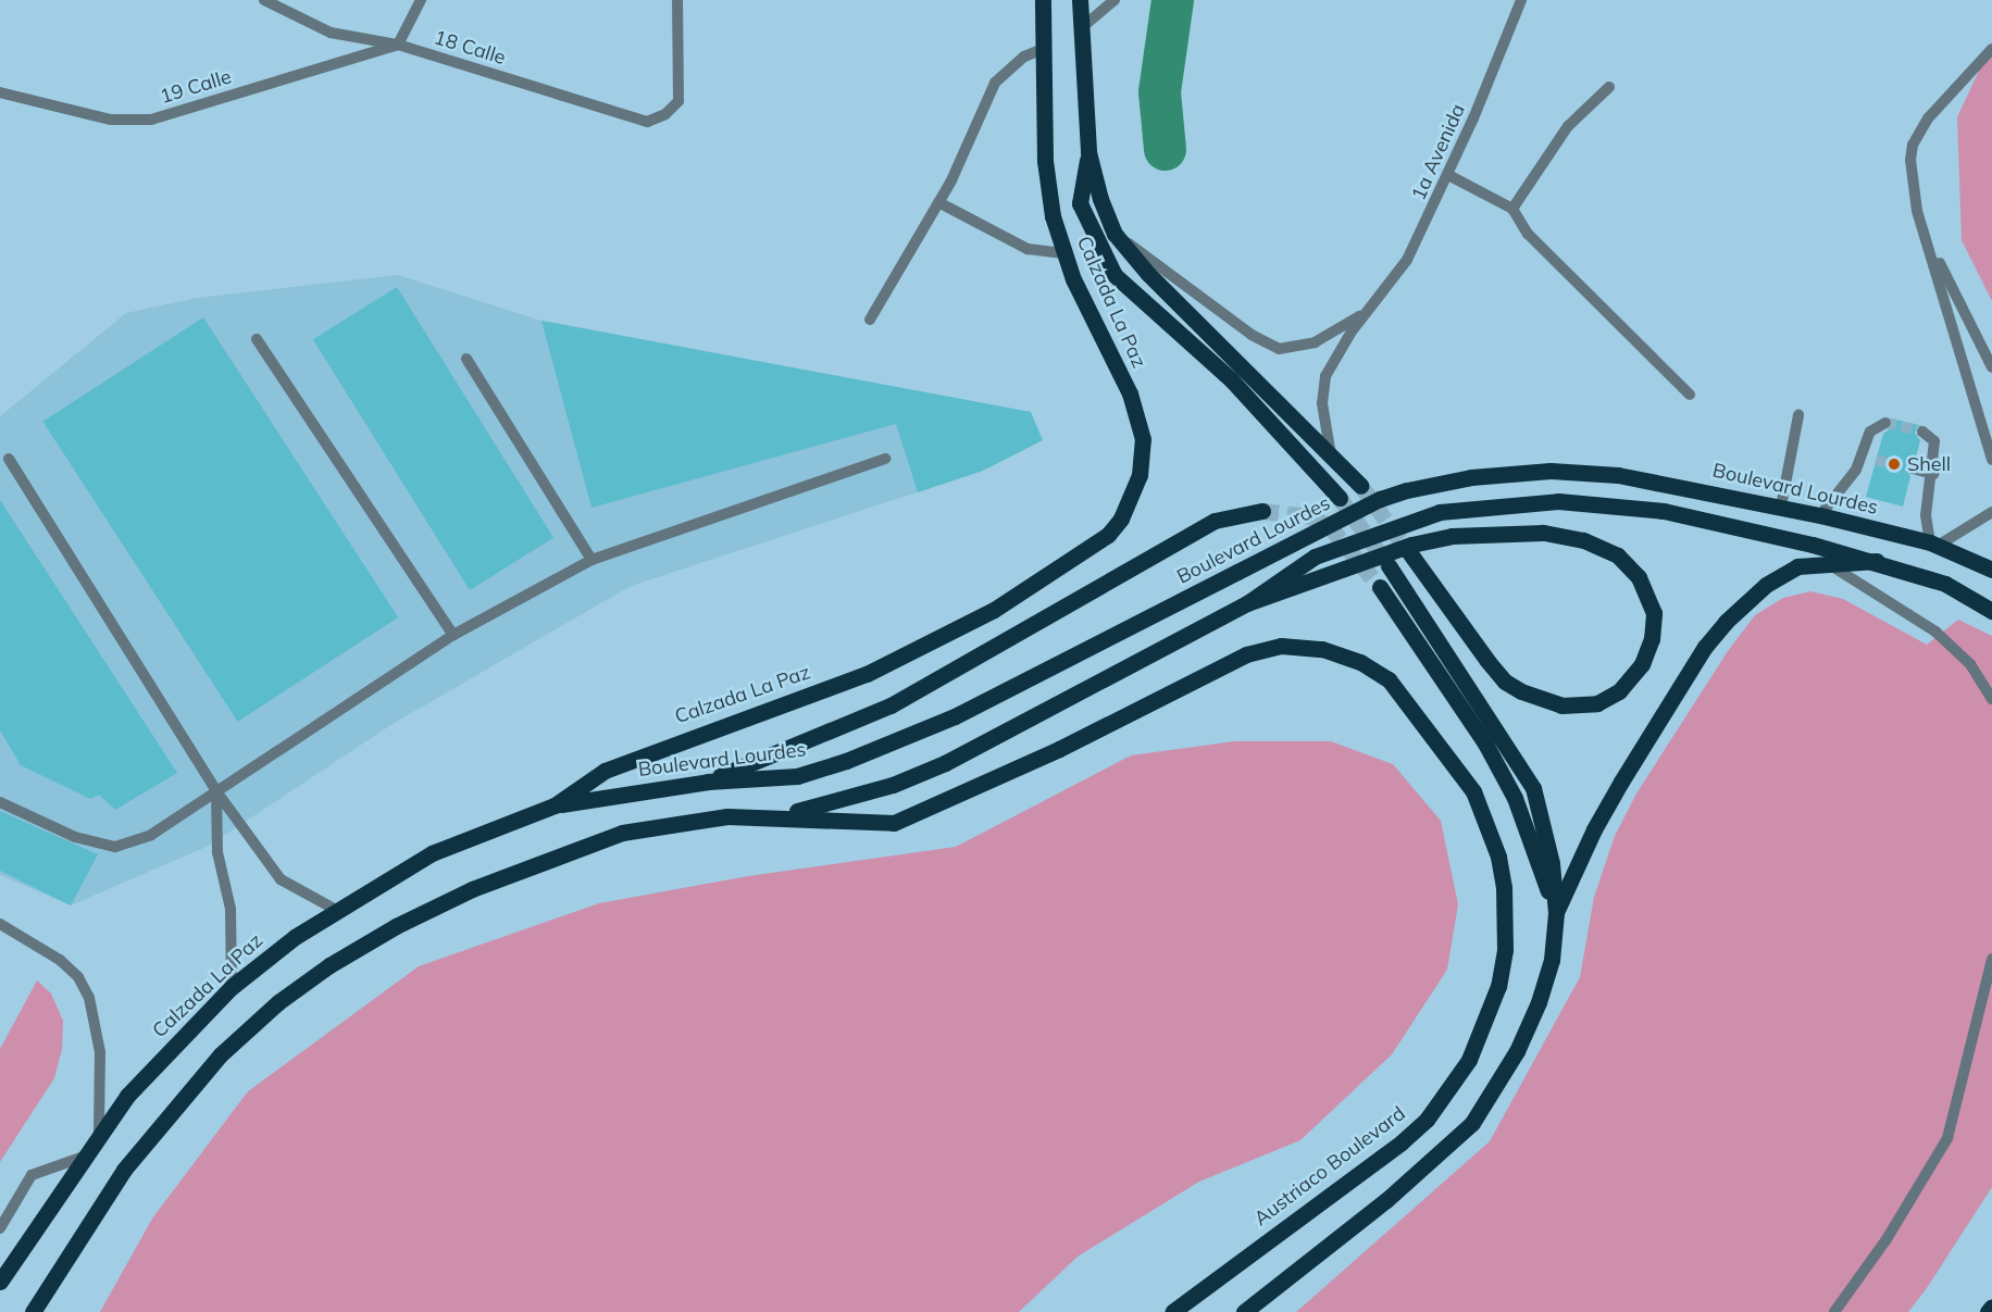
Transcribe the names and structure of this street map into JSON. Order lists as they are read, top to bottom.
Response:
{
  "streets": {
    "main road": ["Calzada La Paz", "Boulevard Lourdes", "Austriaco Boulevard"],
    "street": ["18 Calle", "19 Calle", "1a Avenida"]
  },
  "crossings": [
    ["18 Calle", "19 Calle"],
    ["1a Avenida", "Calzada La Paz"],
    ["Calzada La Paz", "Boulevard Lourdes"]
  ],
  "places": ["Shell"]
}
